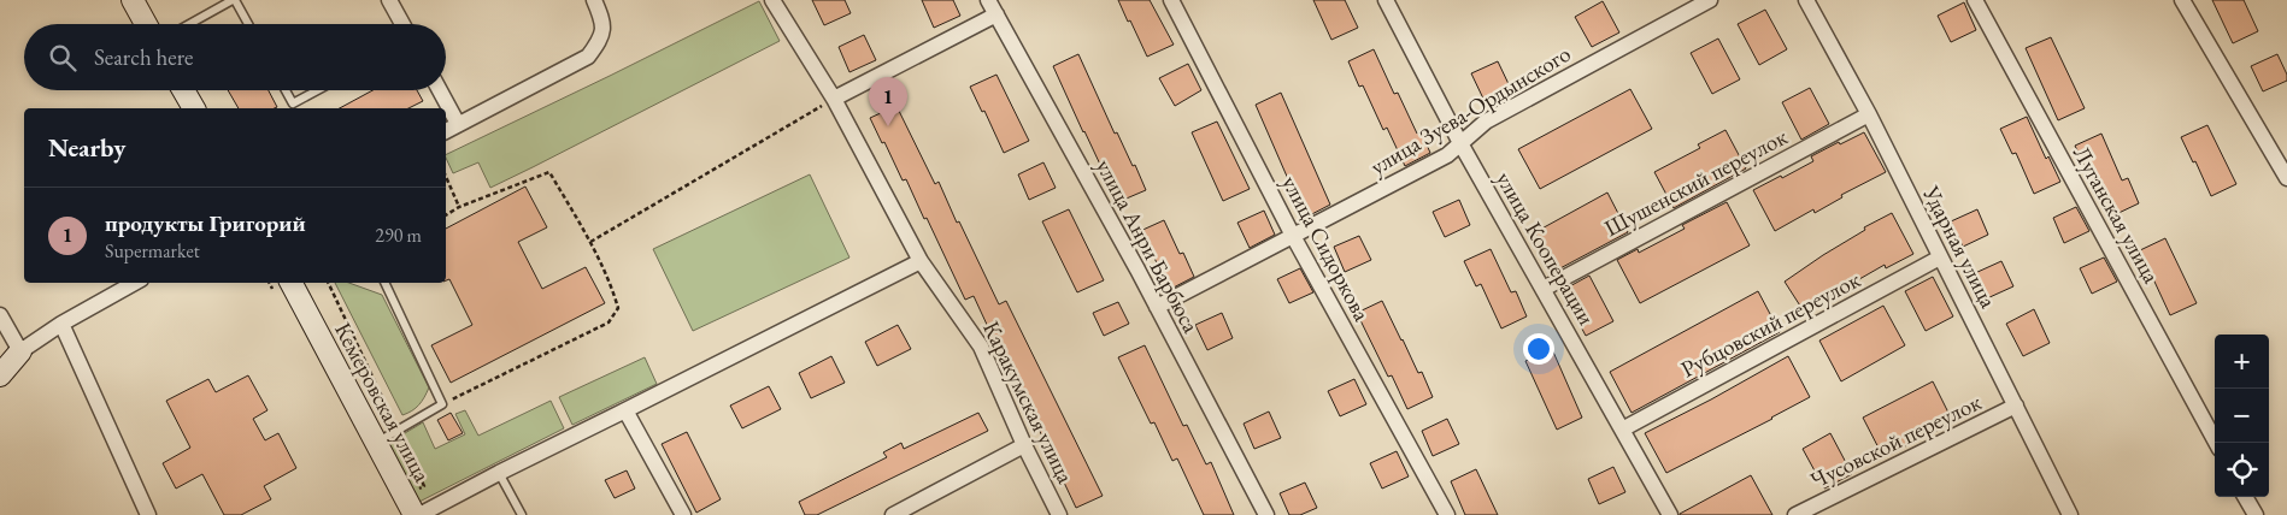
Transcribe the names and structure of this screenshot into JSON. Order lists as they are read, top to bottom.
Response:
{
  "streets": {
    "street": [
      "улица Зуева-Ордынского",
      "Шушенский переулок",
      "Луганская улица",
      "улица Анри Барбюса",
      "Ударная улица",
      "улица Сидоркова",
      "улица Кооперации",
      "Рубцовский переулок",
      "Кемеровская улица",
      "Каракумская улица",
      "Чусовской переулок"
    ]
  },
  "crossings": [
    ["улица Зуева-Ордынского", "улица Анри Барбюса"],
    ["улица Зуева-Ордынского", "улица Сидоркова"],
    ["улица Зуева-Ордынского", "улица Кооперации"],
    ["Шушенский переулок", "Ударная улица"],
    ["Шушенский переулок", "улица Кооперации"],
    ["Ударная улица", "Рубцовский переулок"],
    ["Ударная улица", "Чусовской переулок"],
    ["улица Кооперации", "Рубцовский переулок"]
  ],
  "page": {
    "search": "Search here",
    "pins": "1",
    "heading": "Nearby",
    "list": [
      {
        "mark": "1",
        "name": "продукты Григорий",
        "note": "Supermarket",
        "value": "290 m"
      }
    ],
    "map_buttons": ["+", "−"]
  }
}
